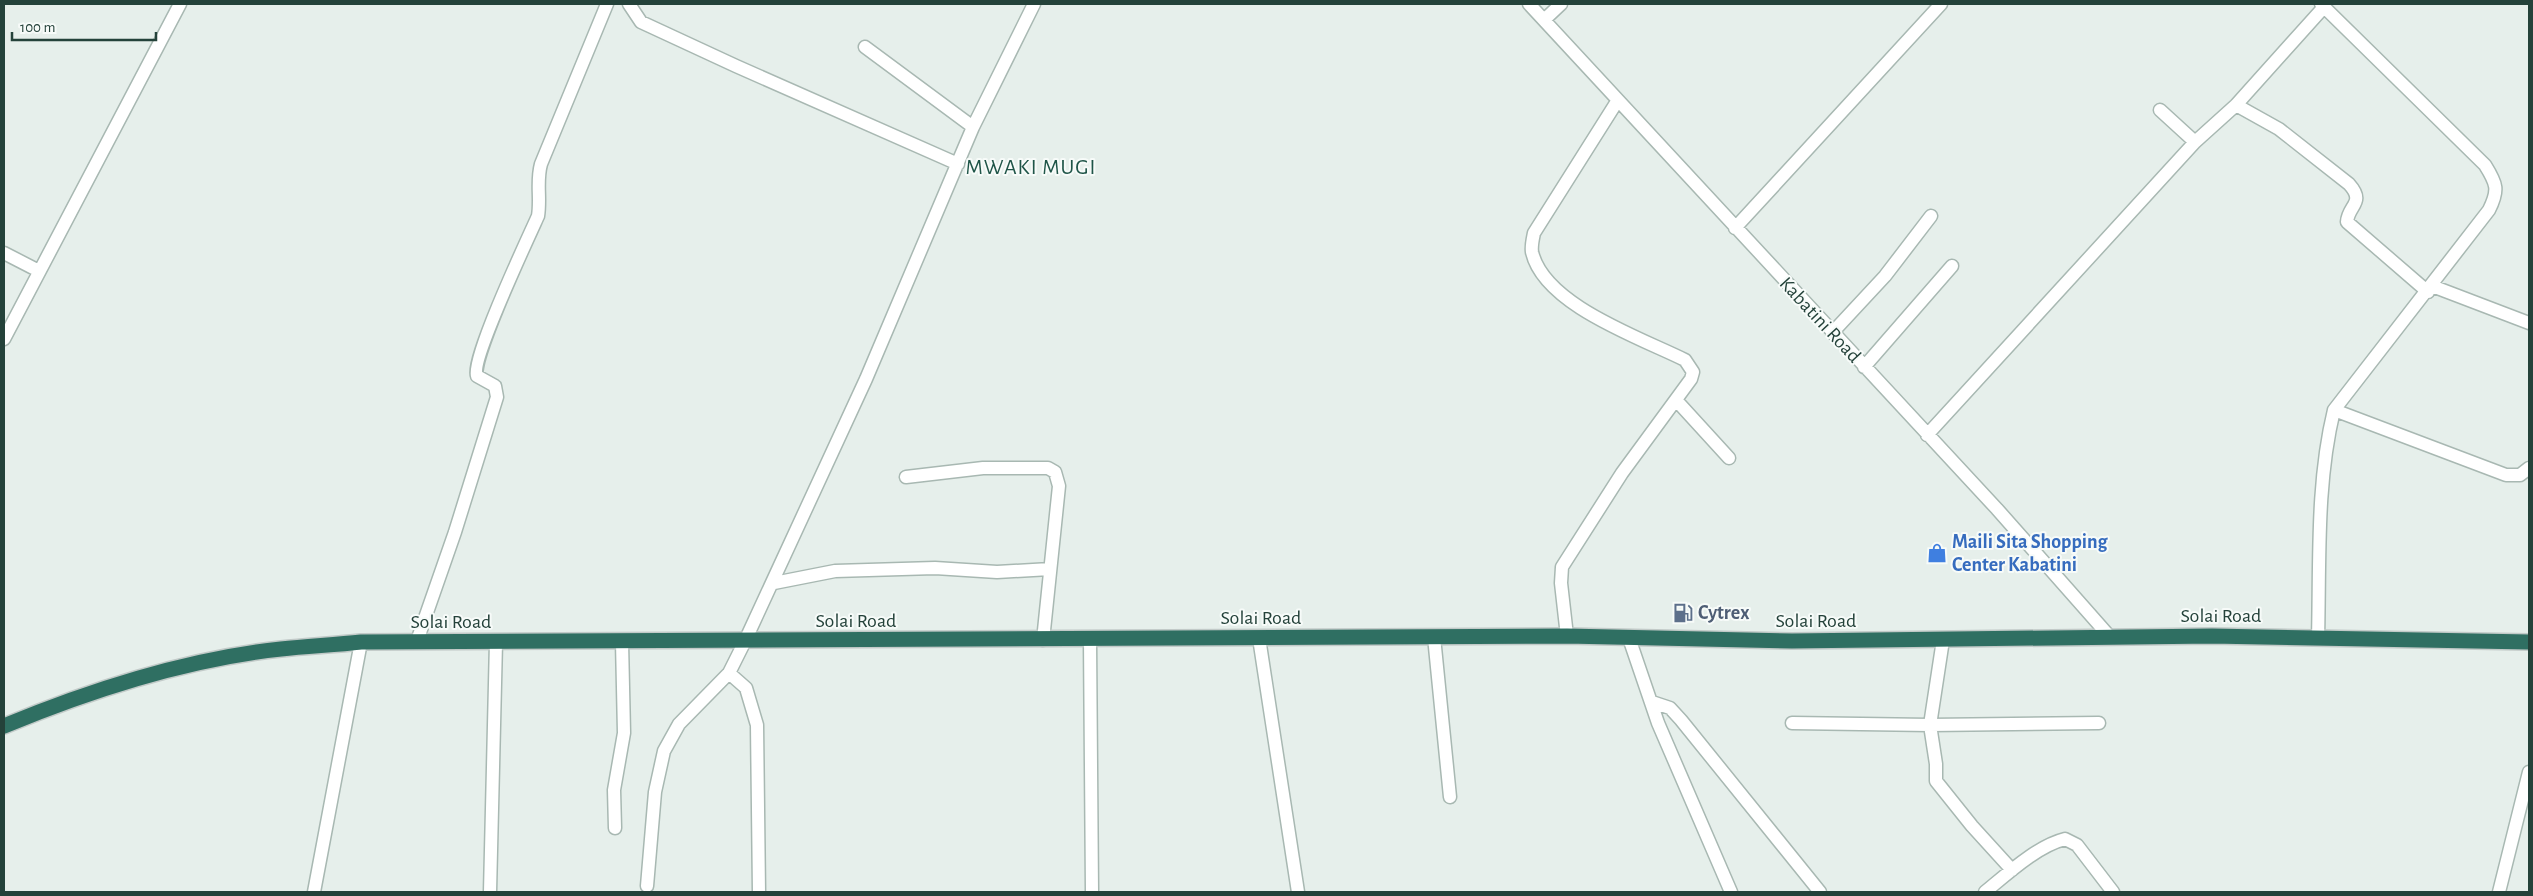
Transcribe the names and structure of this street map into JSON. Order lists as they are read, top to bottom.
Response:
{
  "streets": {
    "highway": ["Solai Road"],
    "street": ["Kabatini Road"]
  },
  "crossings": [
    ["Kabatini Road", "Solai Road"]
  ],
  "districts": ["MWAKI MUGI"],
  "places": {
    "shop": ["Maili Sita Shopping Center Kabatini"],
    "fuel station": ["Cytrex"]
  },
  "scale_bar": "100 m"
}
